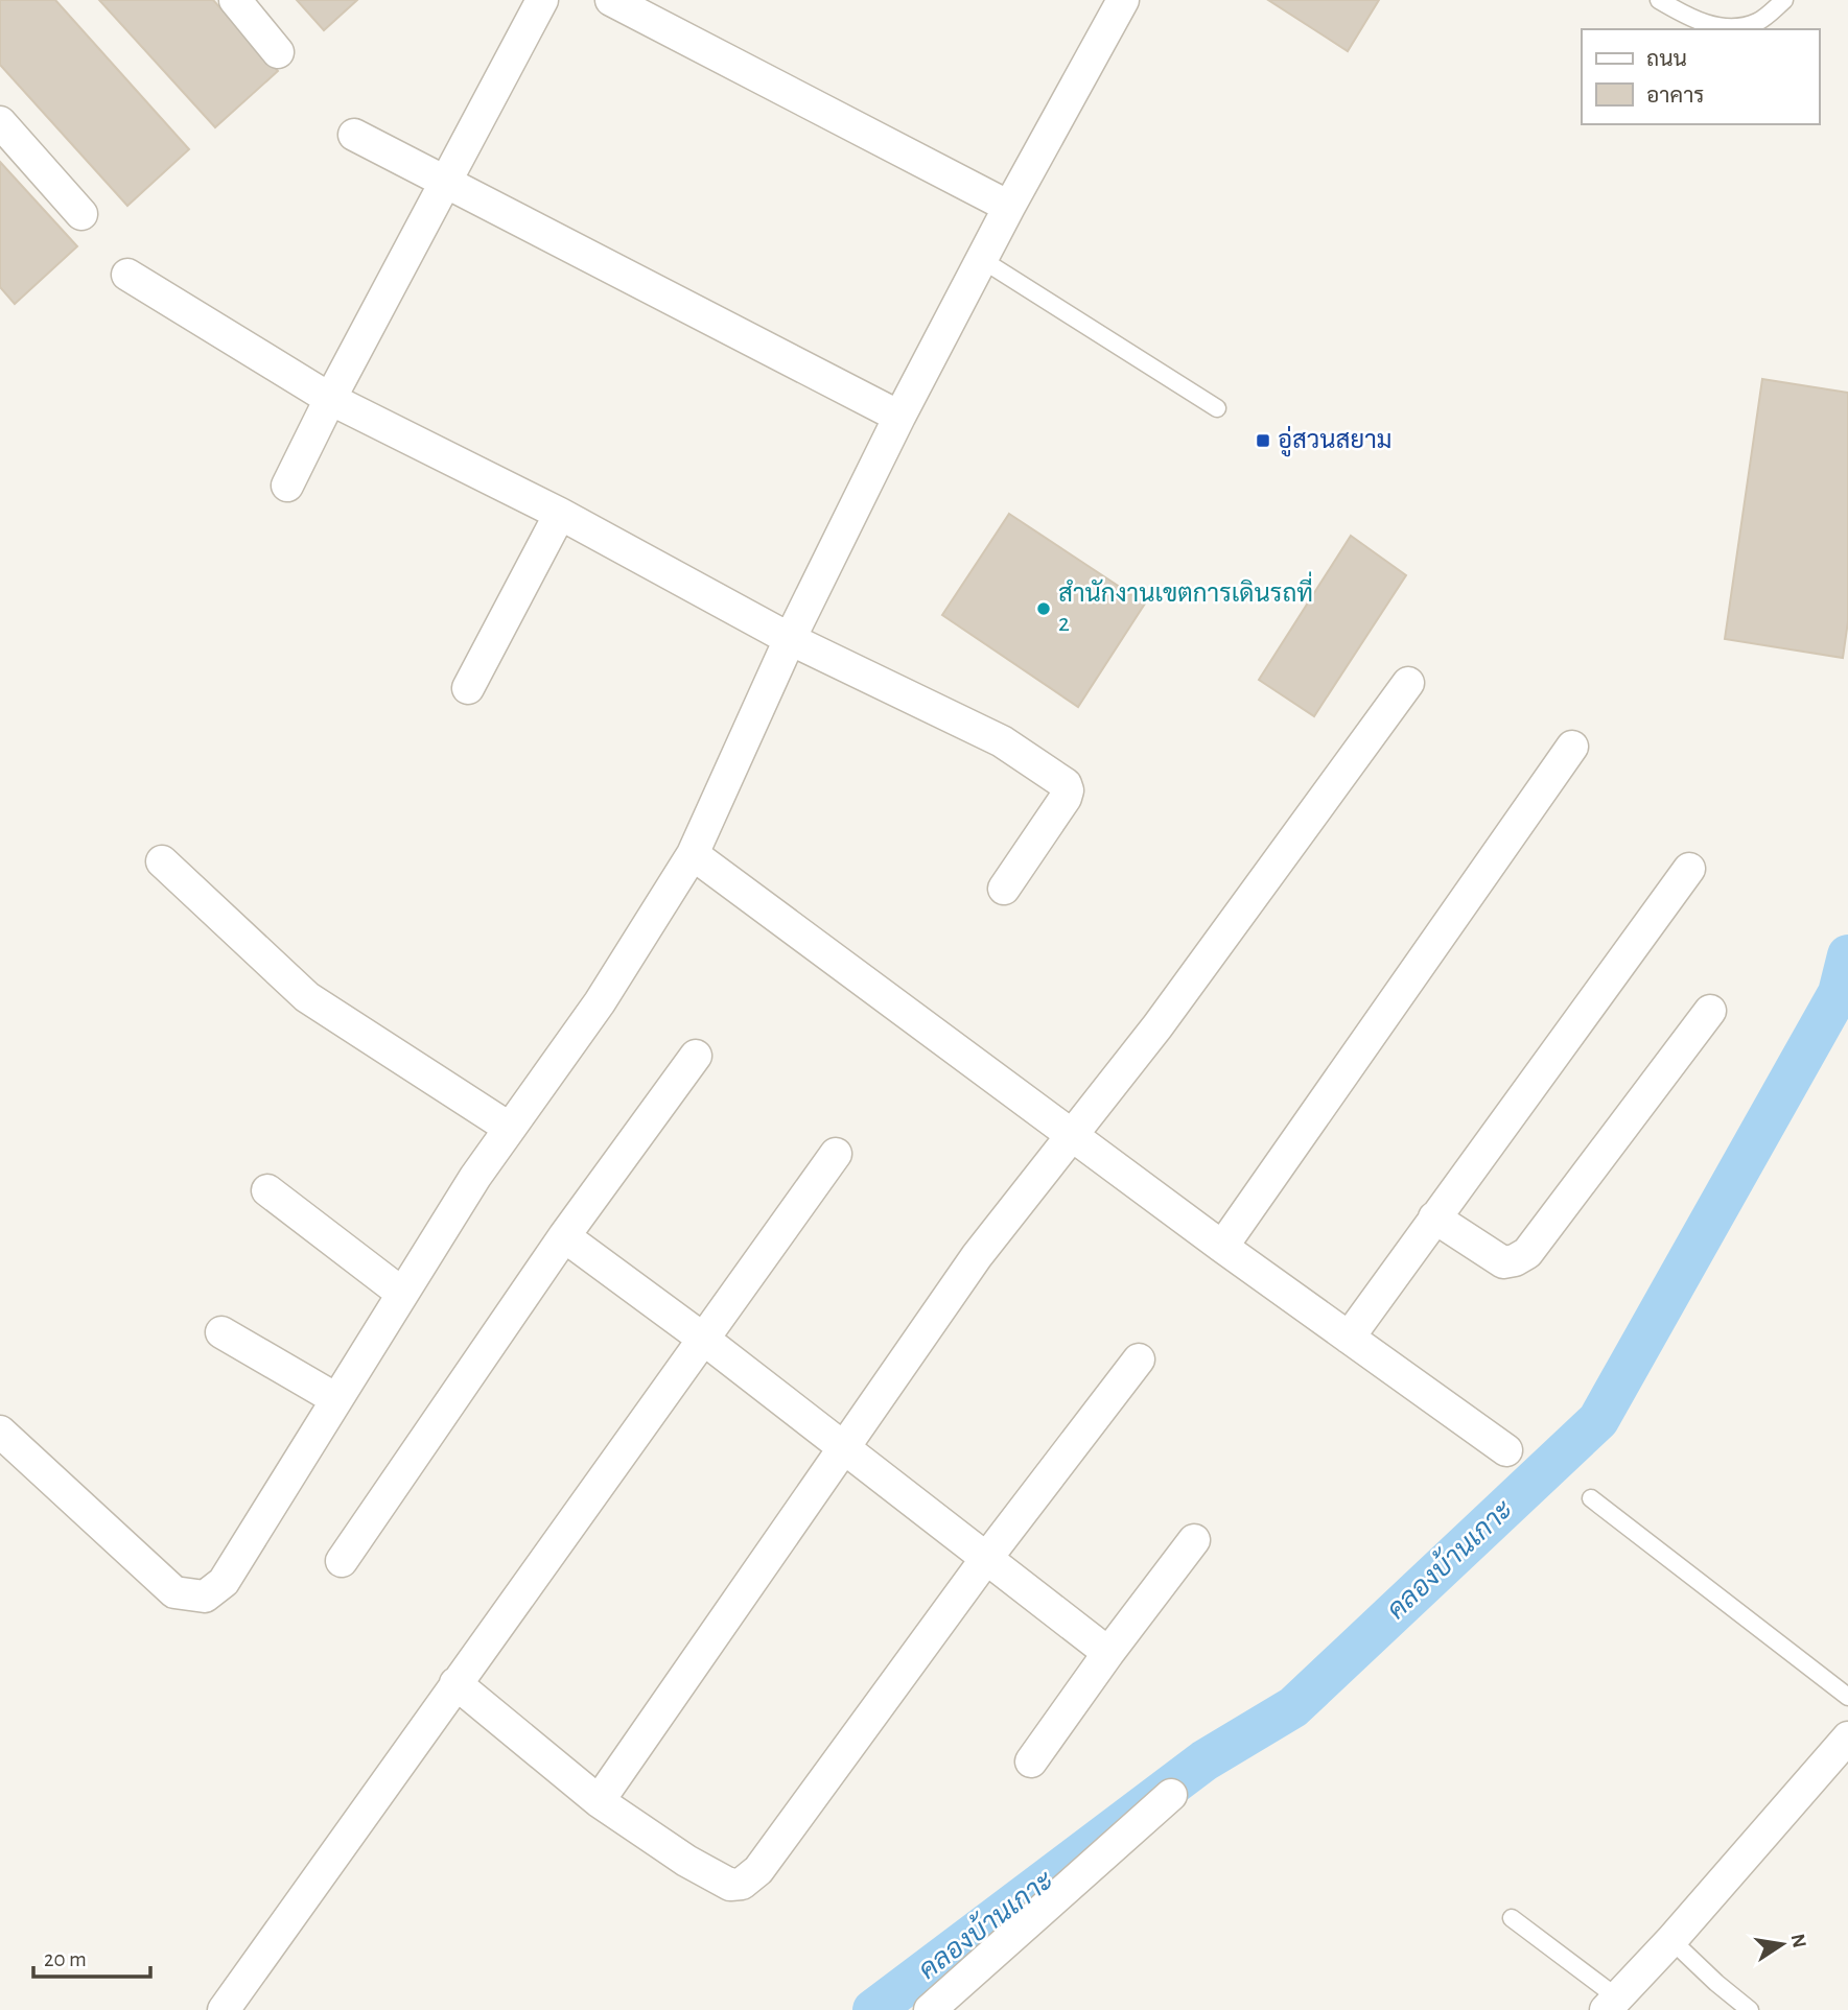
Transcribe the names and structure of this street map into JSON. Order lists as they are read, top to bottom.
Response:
{
  "water": ["คลองบ้านเกาะ"],
  "places": {
    "transit": ["อู่สวนสยาม"],
    "other": ["สำนักงานเขตการเดินรถที่ 2"]
  },
  "legend": ["ถนน", "อาคาร"],
  "scale_bar": "20 m",
  "north": "right"
}
